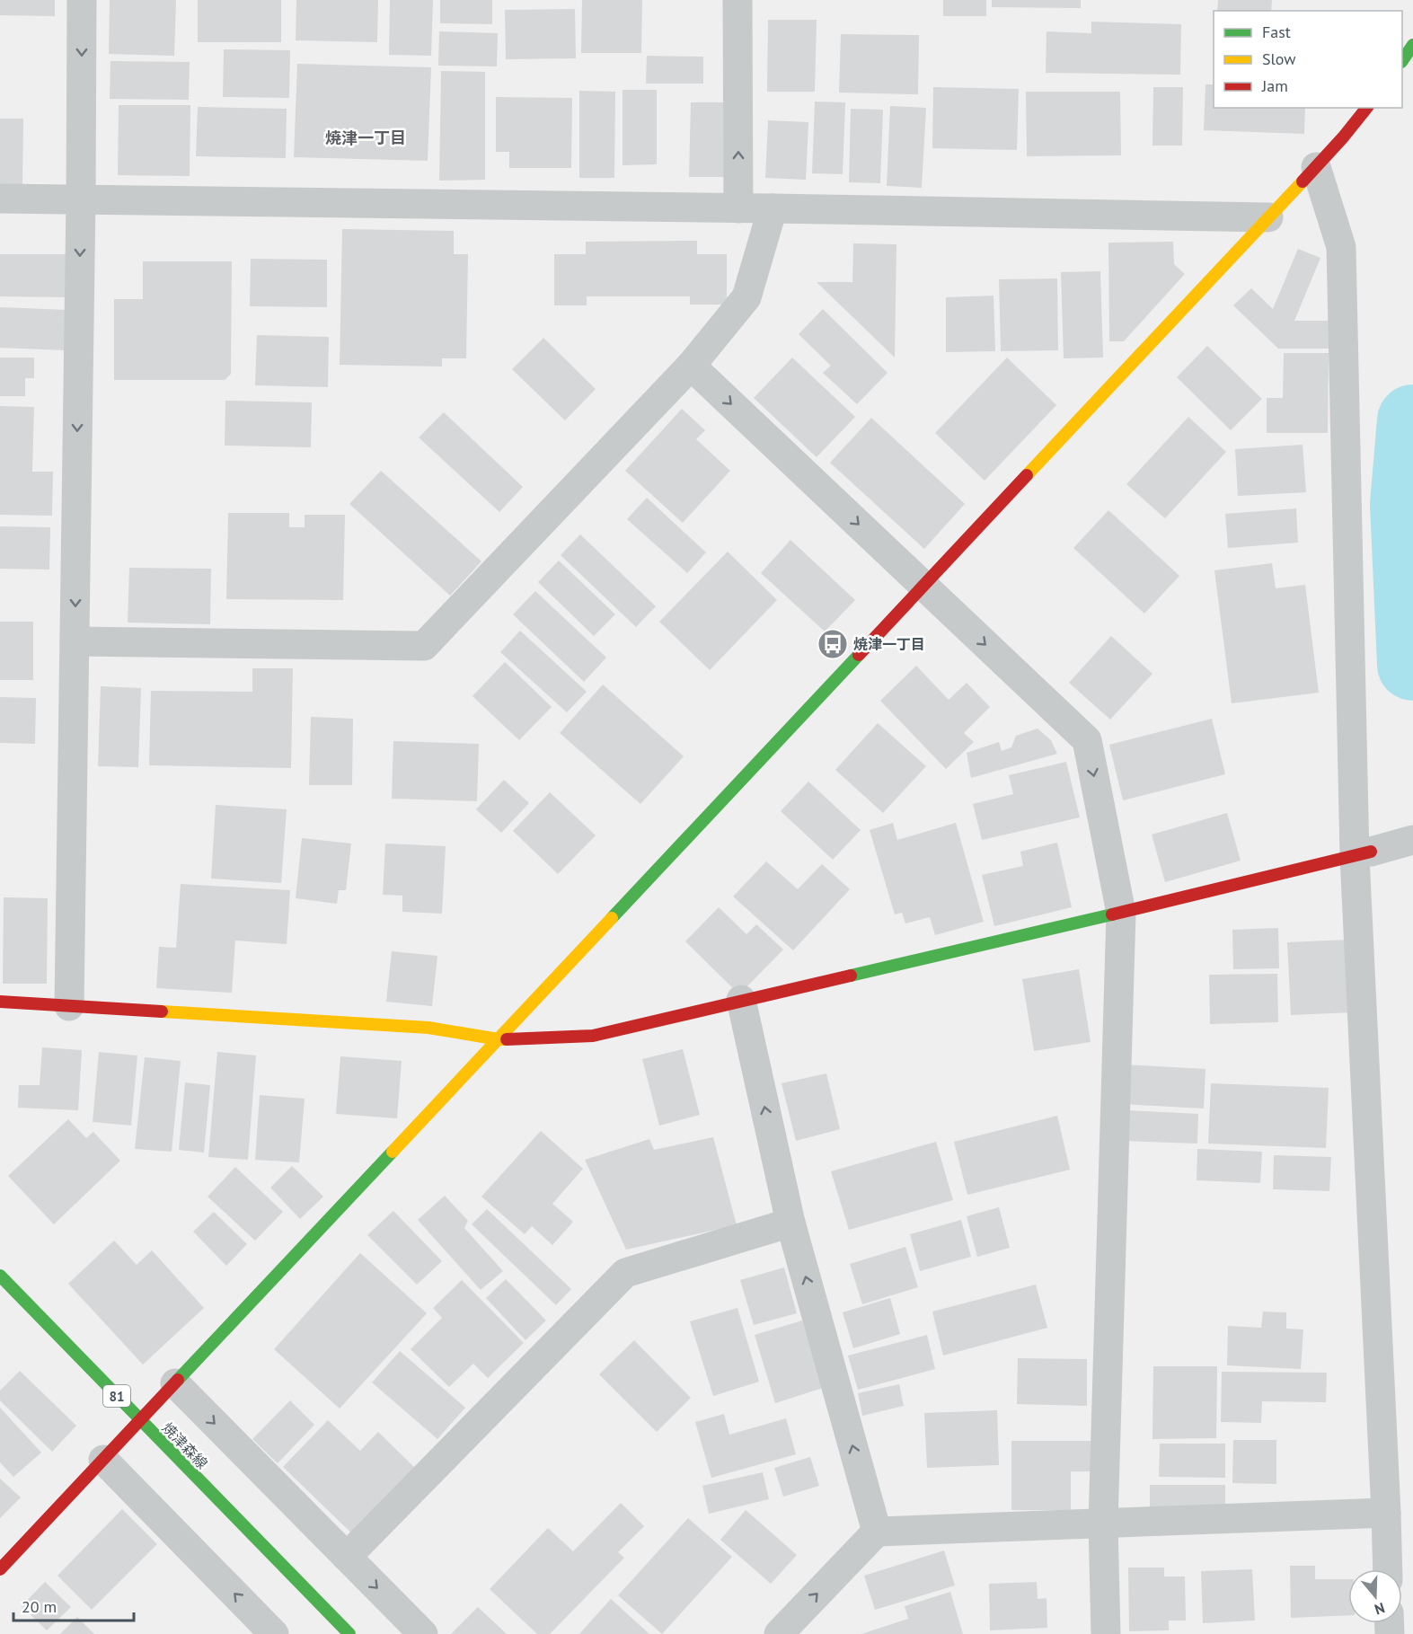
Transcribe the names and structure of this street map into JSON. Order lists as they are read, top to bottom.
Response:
{
  "streets": {
    "street": ["81", "焼津森線"]
  },
  "districts": ["焼津一丁目"],
  "places": {
    "bus stop": ["焼津一丁目"]
  },
  "legend": ["Fast", "Slow", "Jam"],
  "scale_bar": "20 m",
  "north": "bottom"
}
